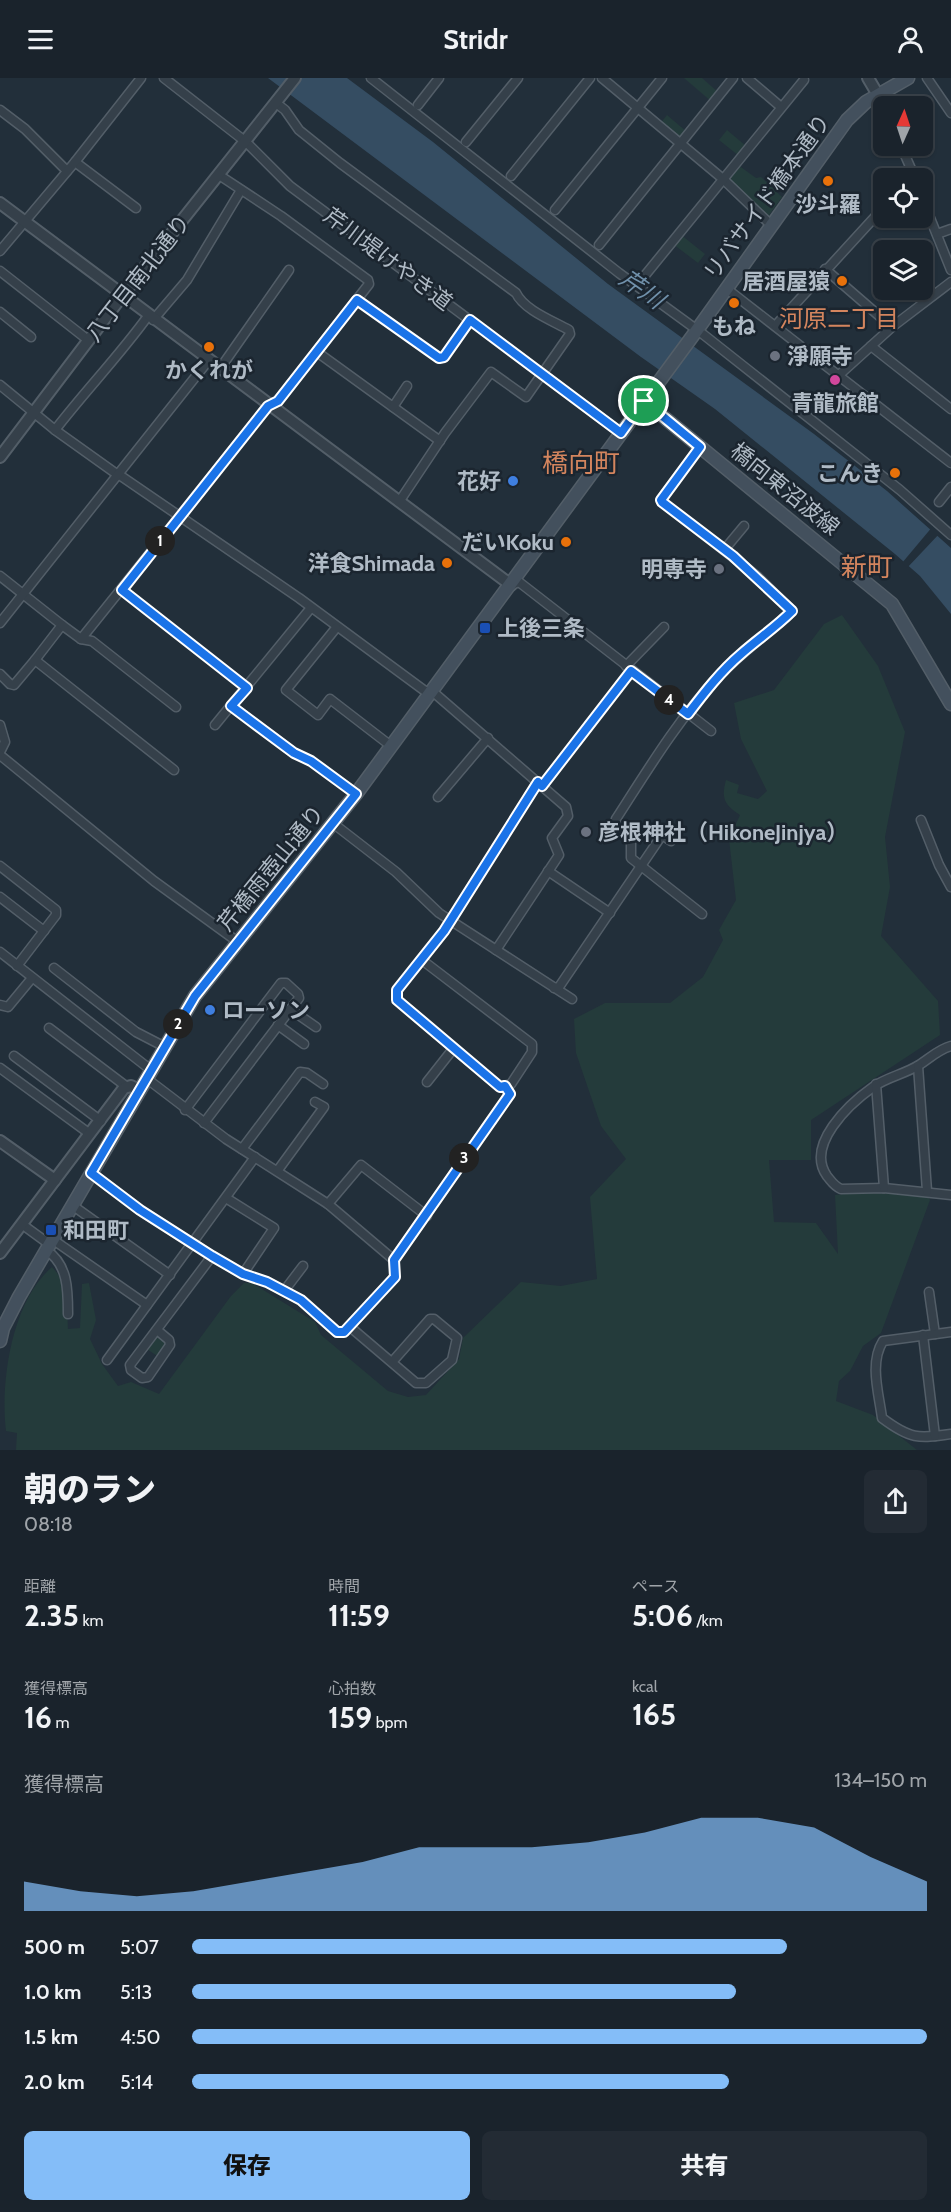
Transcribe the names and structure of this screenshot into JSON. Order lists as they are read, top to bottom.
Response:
{
  "streets": {
    "main road": ["リバサイド橋本通り", "橋向東沼波線", "芹橋雨壺山通り"],
    "street": ["芹川堤けやき道", "八丁目南北通り"]
  },
  "crossings": [
    ["リバサイド橋本通り", "芹橋雨壺山通り"],
    ["芹川堤けやき道", "八丁目南北通り"],
    ["芹川堤けやき道", "芹橋雨壺山通り"],
    ["橋向東沼波線", "芹橋雨壺山通り"]
  ],
  "districts": ["河原二丁目", "橋向町", "新町"],
  "water": ["芹川"],
  "places": {
    "other": [
      "沙斗羅",
      "居酒屋猿",
      "もね",
      "かくれが",
      "淨願寺",
      "青龍旅館",
      "こんき",
      "花好",
      "だいKoku",
      "洋食Shimada",
      "明専寺",
      "彦根神社（HikoneJinjya）",
      "ローソン"
    ],
    "transit": ["上後三条", "和田町"]
  },
  "north": "top",
  "page": {
    "header": "Stridr",
    "pins": [
      "1",
      "4",
      "2",
      "3"
    ],
    "heading": ["朝のラン", "08:18"],
    "stats": [
      ["距離", "2.35 km"],
      ["時間", "11:59"],
      ["ペース", "5:06 /km"],
      ["獲得標高", "16 m"],
      ["心拍数", "159 bpm"],
      ["kcal", "165"]
    ],
    "chart": ["獲得標高", "134–150 m"],
    "list": [
      {
        "name": "500 m",
        "note": "5:07"
      },
      {
        "name": "1.0 km",
        "note": "5:13"
      },
      {
        "name": "1.5 km",
        "note": "4:50"
      },
      {
        "name": "2.0 km",
        "note": "5:14"
      }
    ],
    "buttons": ["保存", "共有"]
  }
}
